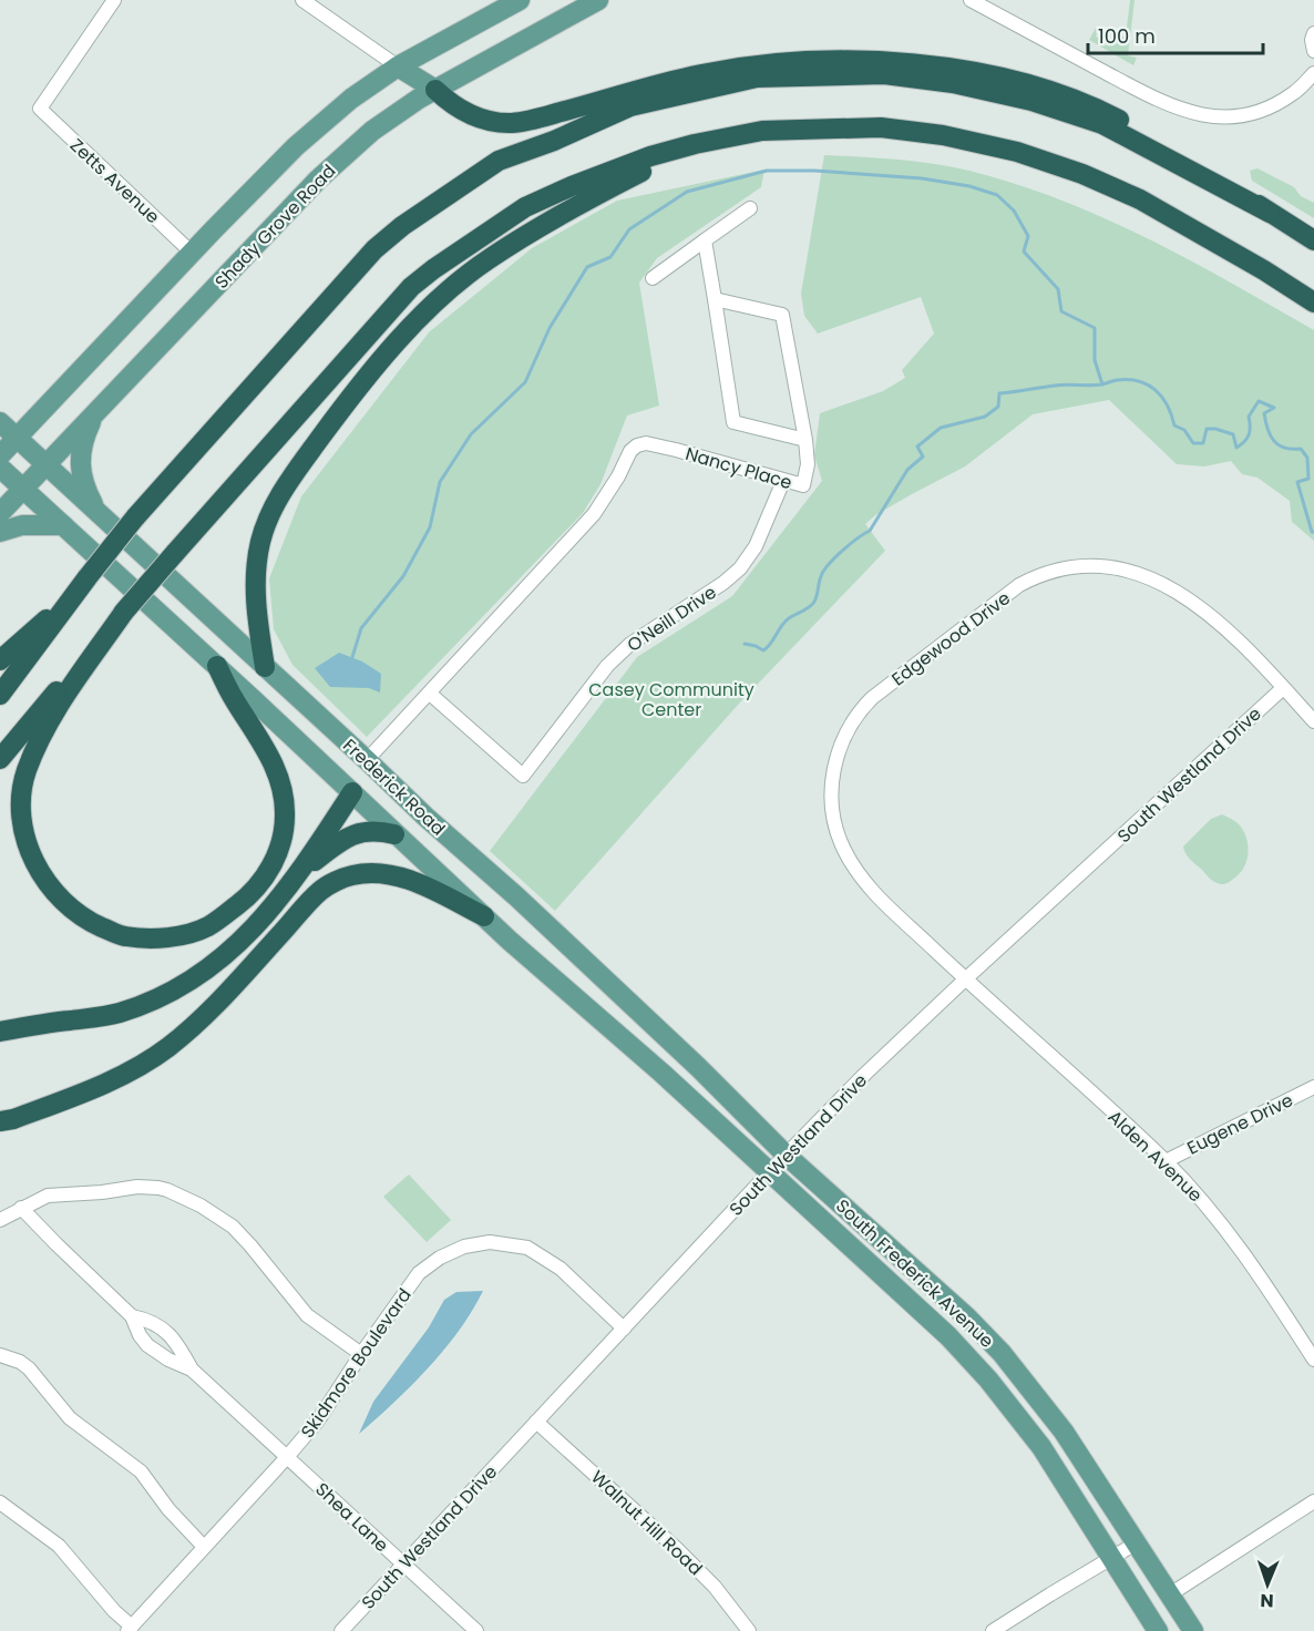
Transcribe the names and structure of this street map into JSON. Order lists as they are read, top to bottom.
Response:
{
  "streets": {
    "main road": ["Shady Grove Road", "Frederick Road", "South Frederick Avenue"],
    "street": [
      "Zetts Avenue",
      "Nancy Place",
      "O'Neill Drive",
      "Edgewood Drive",
      "South Westland Drive",
      "Eugene Drive",
      "Alden Avenue",
      "Skidmore Boulevard",
      "Shea Lane",
      "Walnut Hill Road"
    ]
  },
  "crossings": [
    ["Shady Grove Road", "Frederick Road"],
    ["Nancy Place", "O'Neill Drive"],
    ["Edgewood Drive", "South Westland Drive"],
    ["Edgewood Drive", "Alden Avenue"],
    ["South Westland Drive", "Frederick Road"],
    ["South Westland Drive", "Alden Avenue"],
    ["South Westland Drive", "South Frederick Avenue"],
    ["South Westland Drive", "Skidmore Boulevard"],
    ["South Westland Drive", "Shea Lane"],
    ["South Westland Drive", "Walnut Hill Road"],
    ["Frederick Road", "South Frederick Avenue"],
    ["Eugene Drive", "Alden Avenue"],
    ["Skidmore Boulevard", "Shea Lane"]
  ],
  "parks": ["Casey Community Center"],
  "scale_bar": "100 m",
  "north": "bottom"
}
